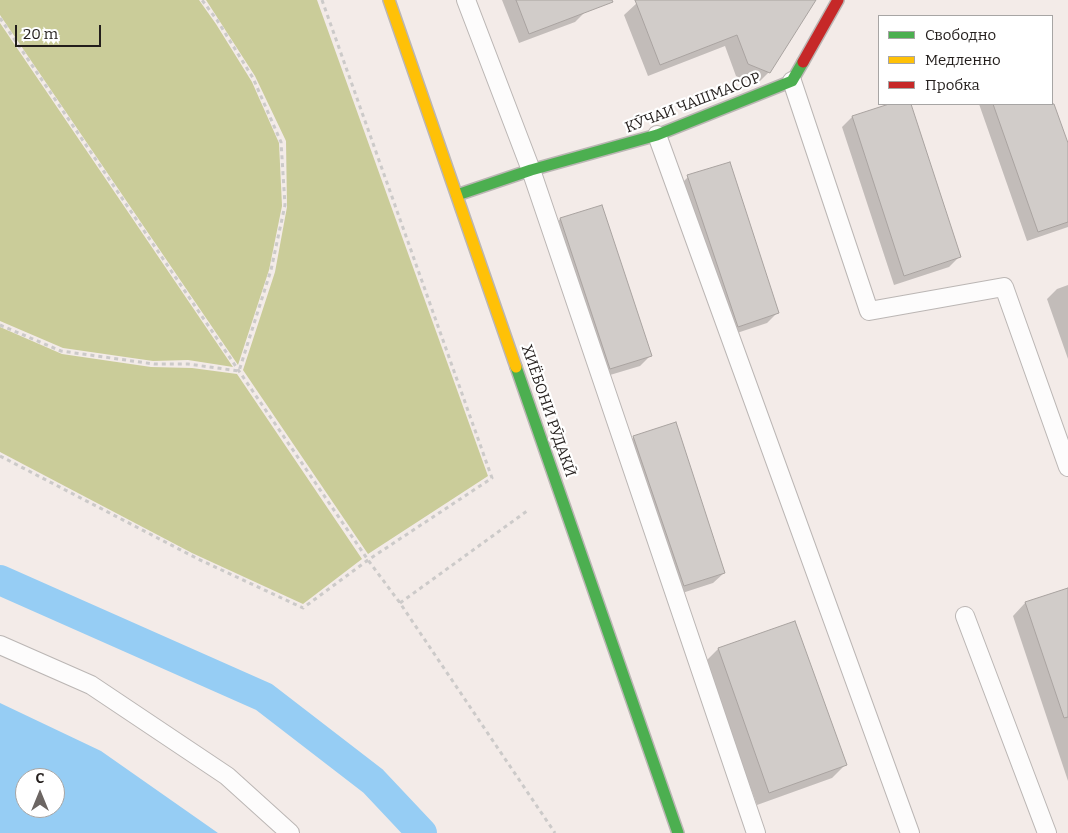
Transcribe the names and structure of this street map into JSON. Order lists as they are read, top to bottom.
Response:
{
  "streets": {
    "main road": ["КӮЧАИ ЧАШМАСОР", "ХИЁБОНИ РӮДАКӢ"]
  },
  "crossings": [
    ["КӮЧАИ ЧАШМАСОР", "ХИЁБОНИ РӮДАКӢ"]
  ],
  "legend": ["Свободно", "Медленно", "Пробка"],
  "scale_bar": "20 m",
  "north": "top"
}
